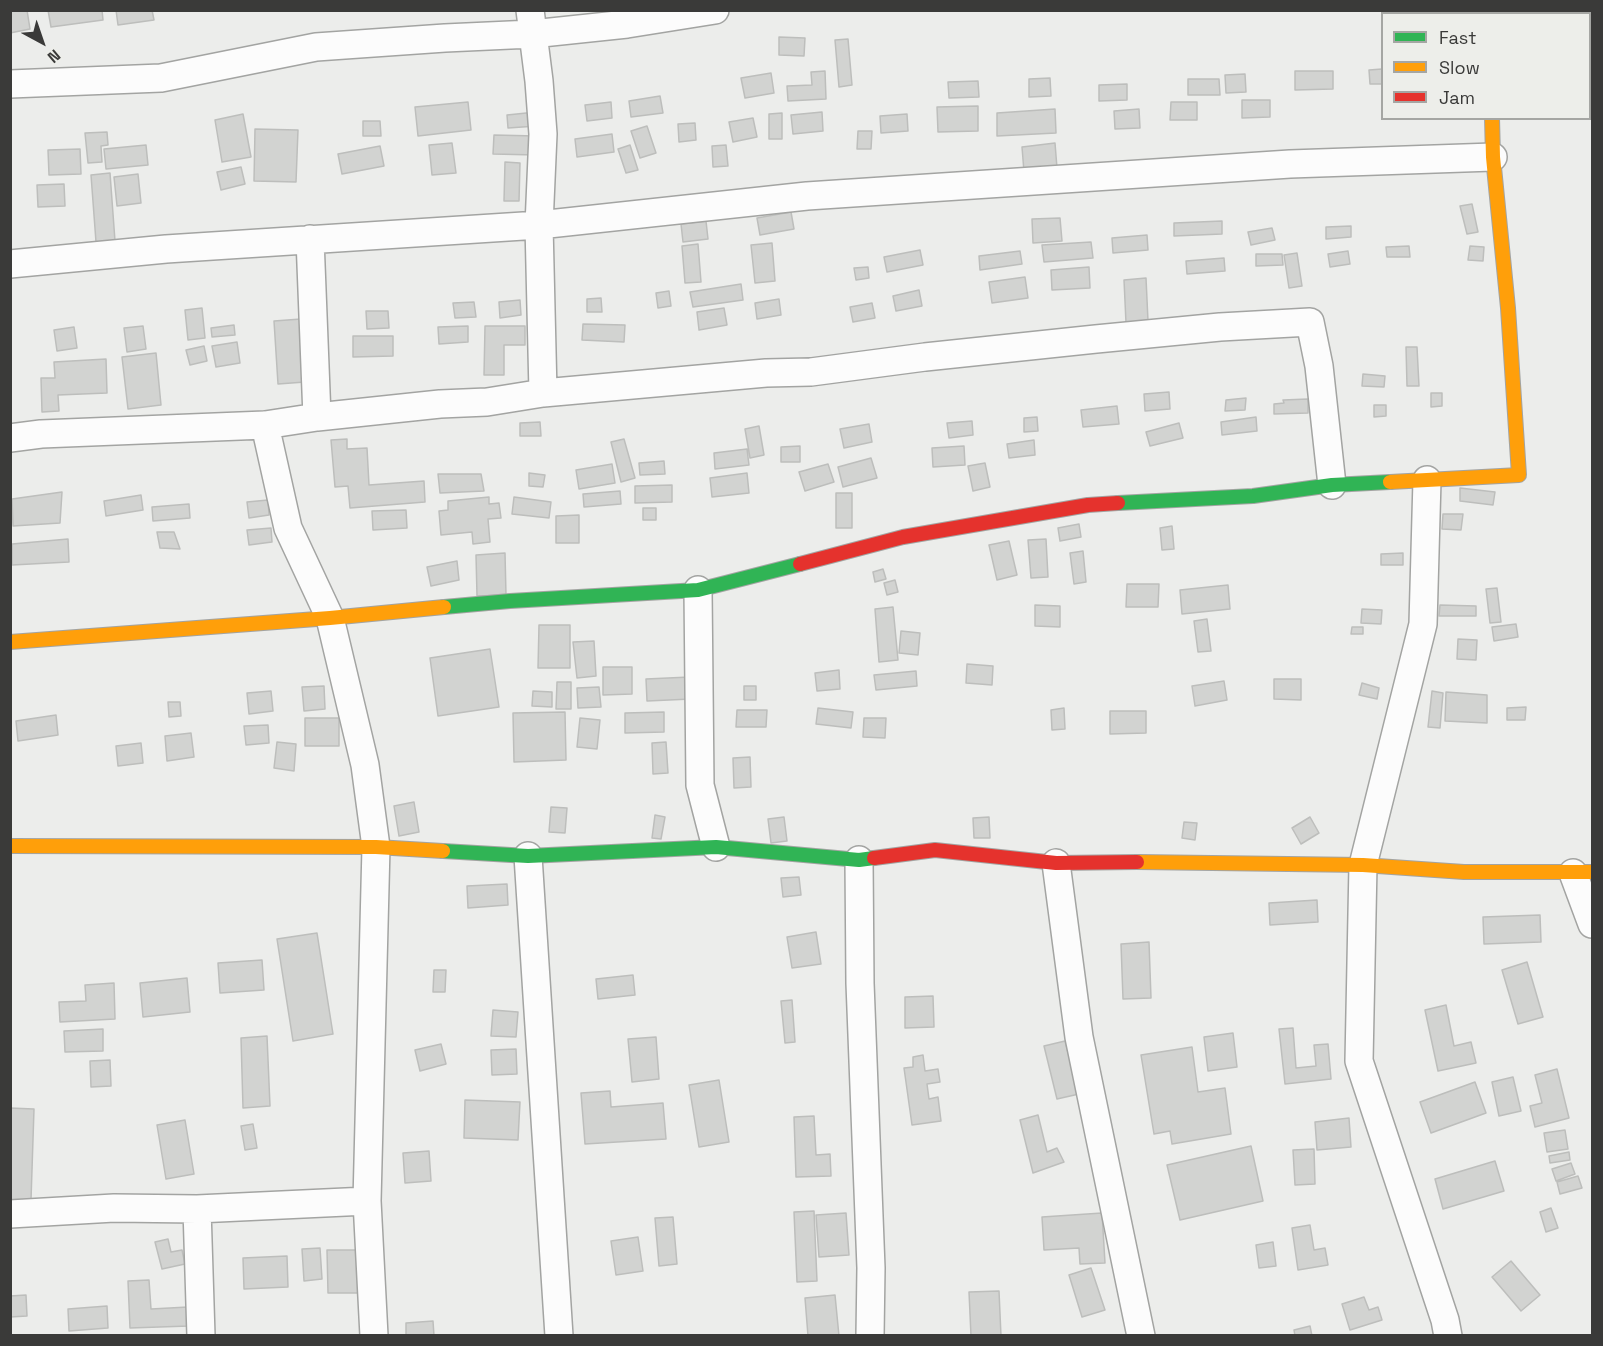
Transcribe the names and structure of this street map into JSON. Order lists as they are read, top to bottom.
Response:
{
  "legend": ["Fast", "Slow", "Jam"],
  "north": "bottom right"
}
